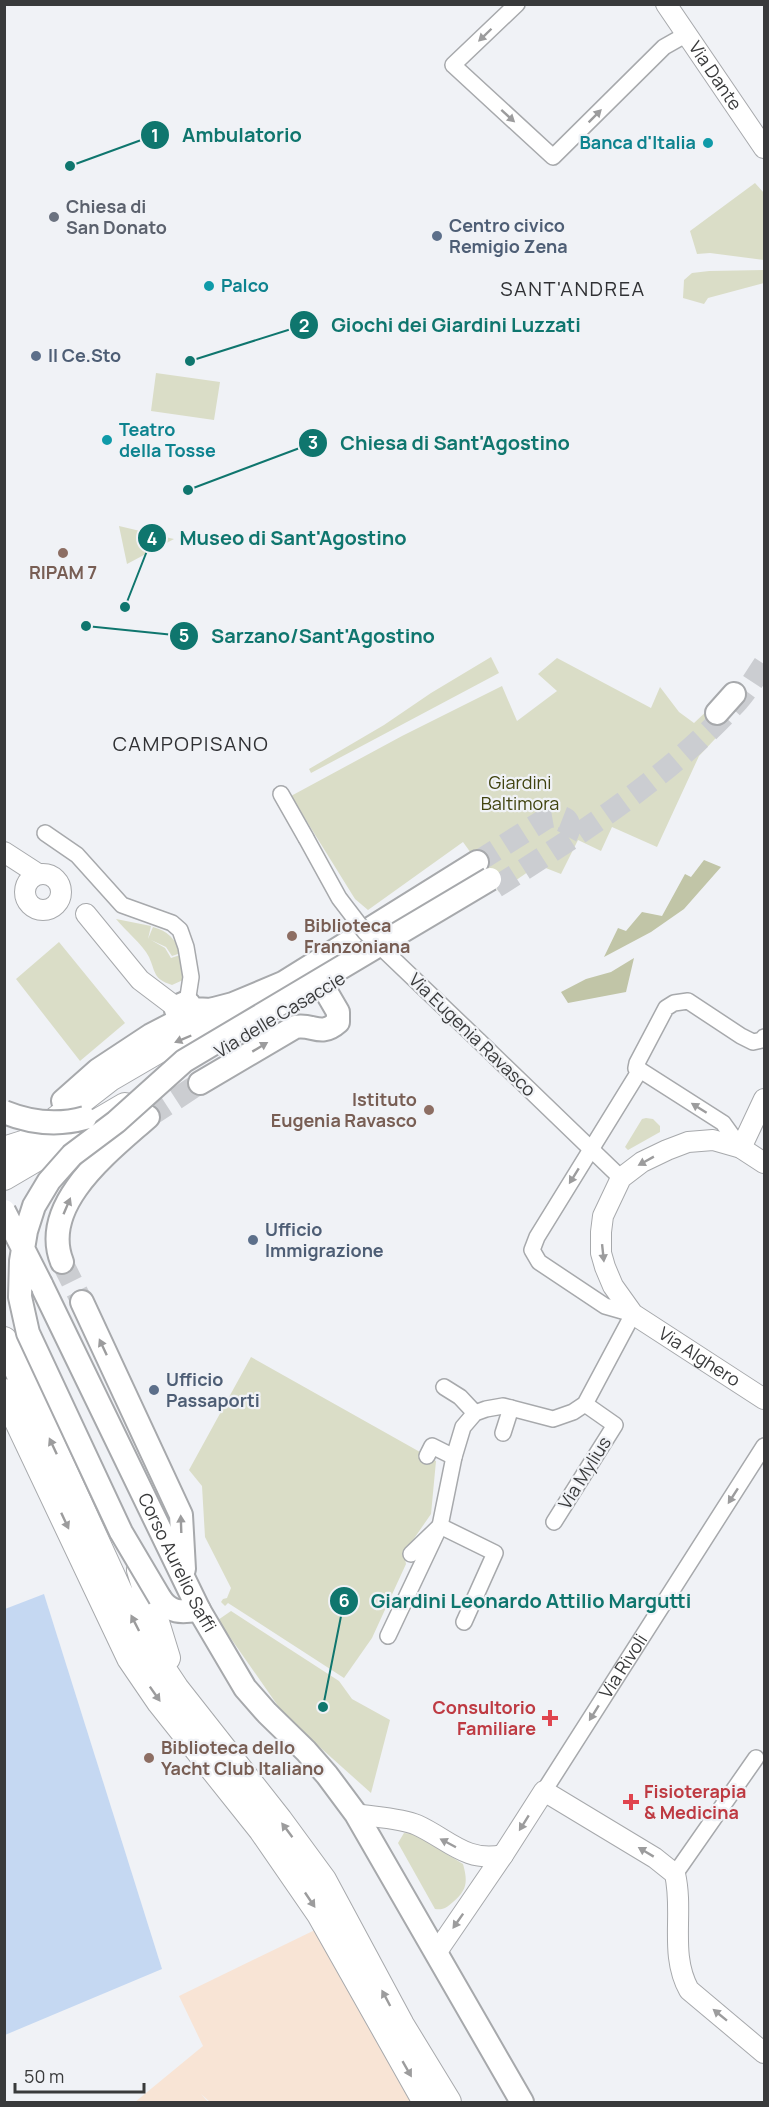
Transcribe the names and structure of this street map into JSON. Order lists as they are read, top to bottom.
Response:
{
  "streets": {
    "main road": ["Via delle Casaccie", "Corso Aurelio Saffi"],
    "street": [
      "Via Dante",
      "Via Eugenia Ravasco",
      "Via Alghero",
      "Via Mylius",
      "Via Rivoli"
    ]
  },
  "one_way": ["Via Rivoli"],
  "districts": ["SANT'ANDREA", "CAMPOPISANO"],
  "parks": ["Giardini Baltimora"],
  "places": {
    "other": [
      "Banca d'Italia",
      "Ambulatorio",
      "Chiesa di San Donato",
      "Centro civico Remigio Zena",
      "Palco",
      "Il Ce.Sto",
      "Giochi dei Giardini Luzzati",
      "Teatro della Tosse",
      "Chiesa di Sant'Agostino",
      "RIPAM 7",
      "Museo di Sant'Agostino",
      "Sarzano/Sant'Agostino",
      "Biblioteca Franzoniana",
      "Istituto Eugenia Ravasco",
      "Ufficio Immigrazione",
      "Ufficio Passaporti",
      "Giardini Leonardo Attilio Margutti",
      "Biblioteca dello Yacht Club Italiano"
    ],
    "health": ["Consultorio Familiare", "Fisioterapia & Medicina"]
  },
  "scale_bar": "50 m"
}
